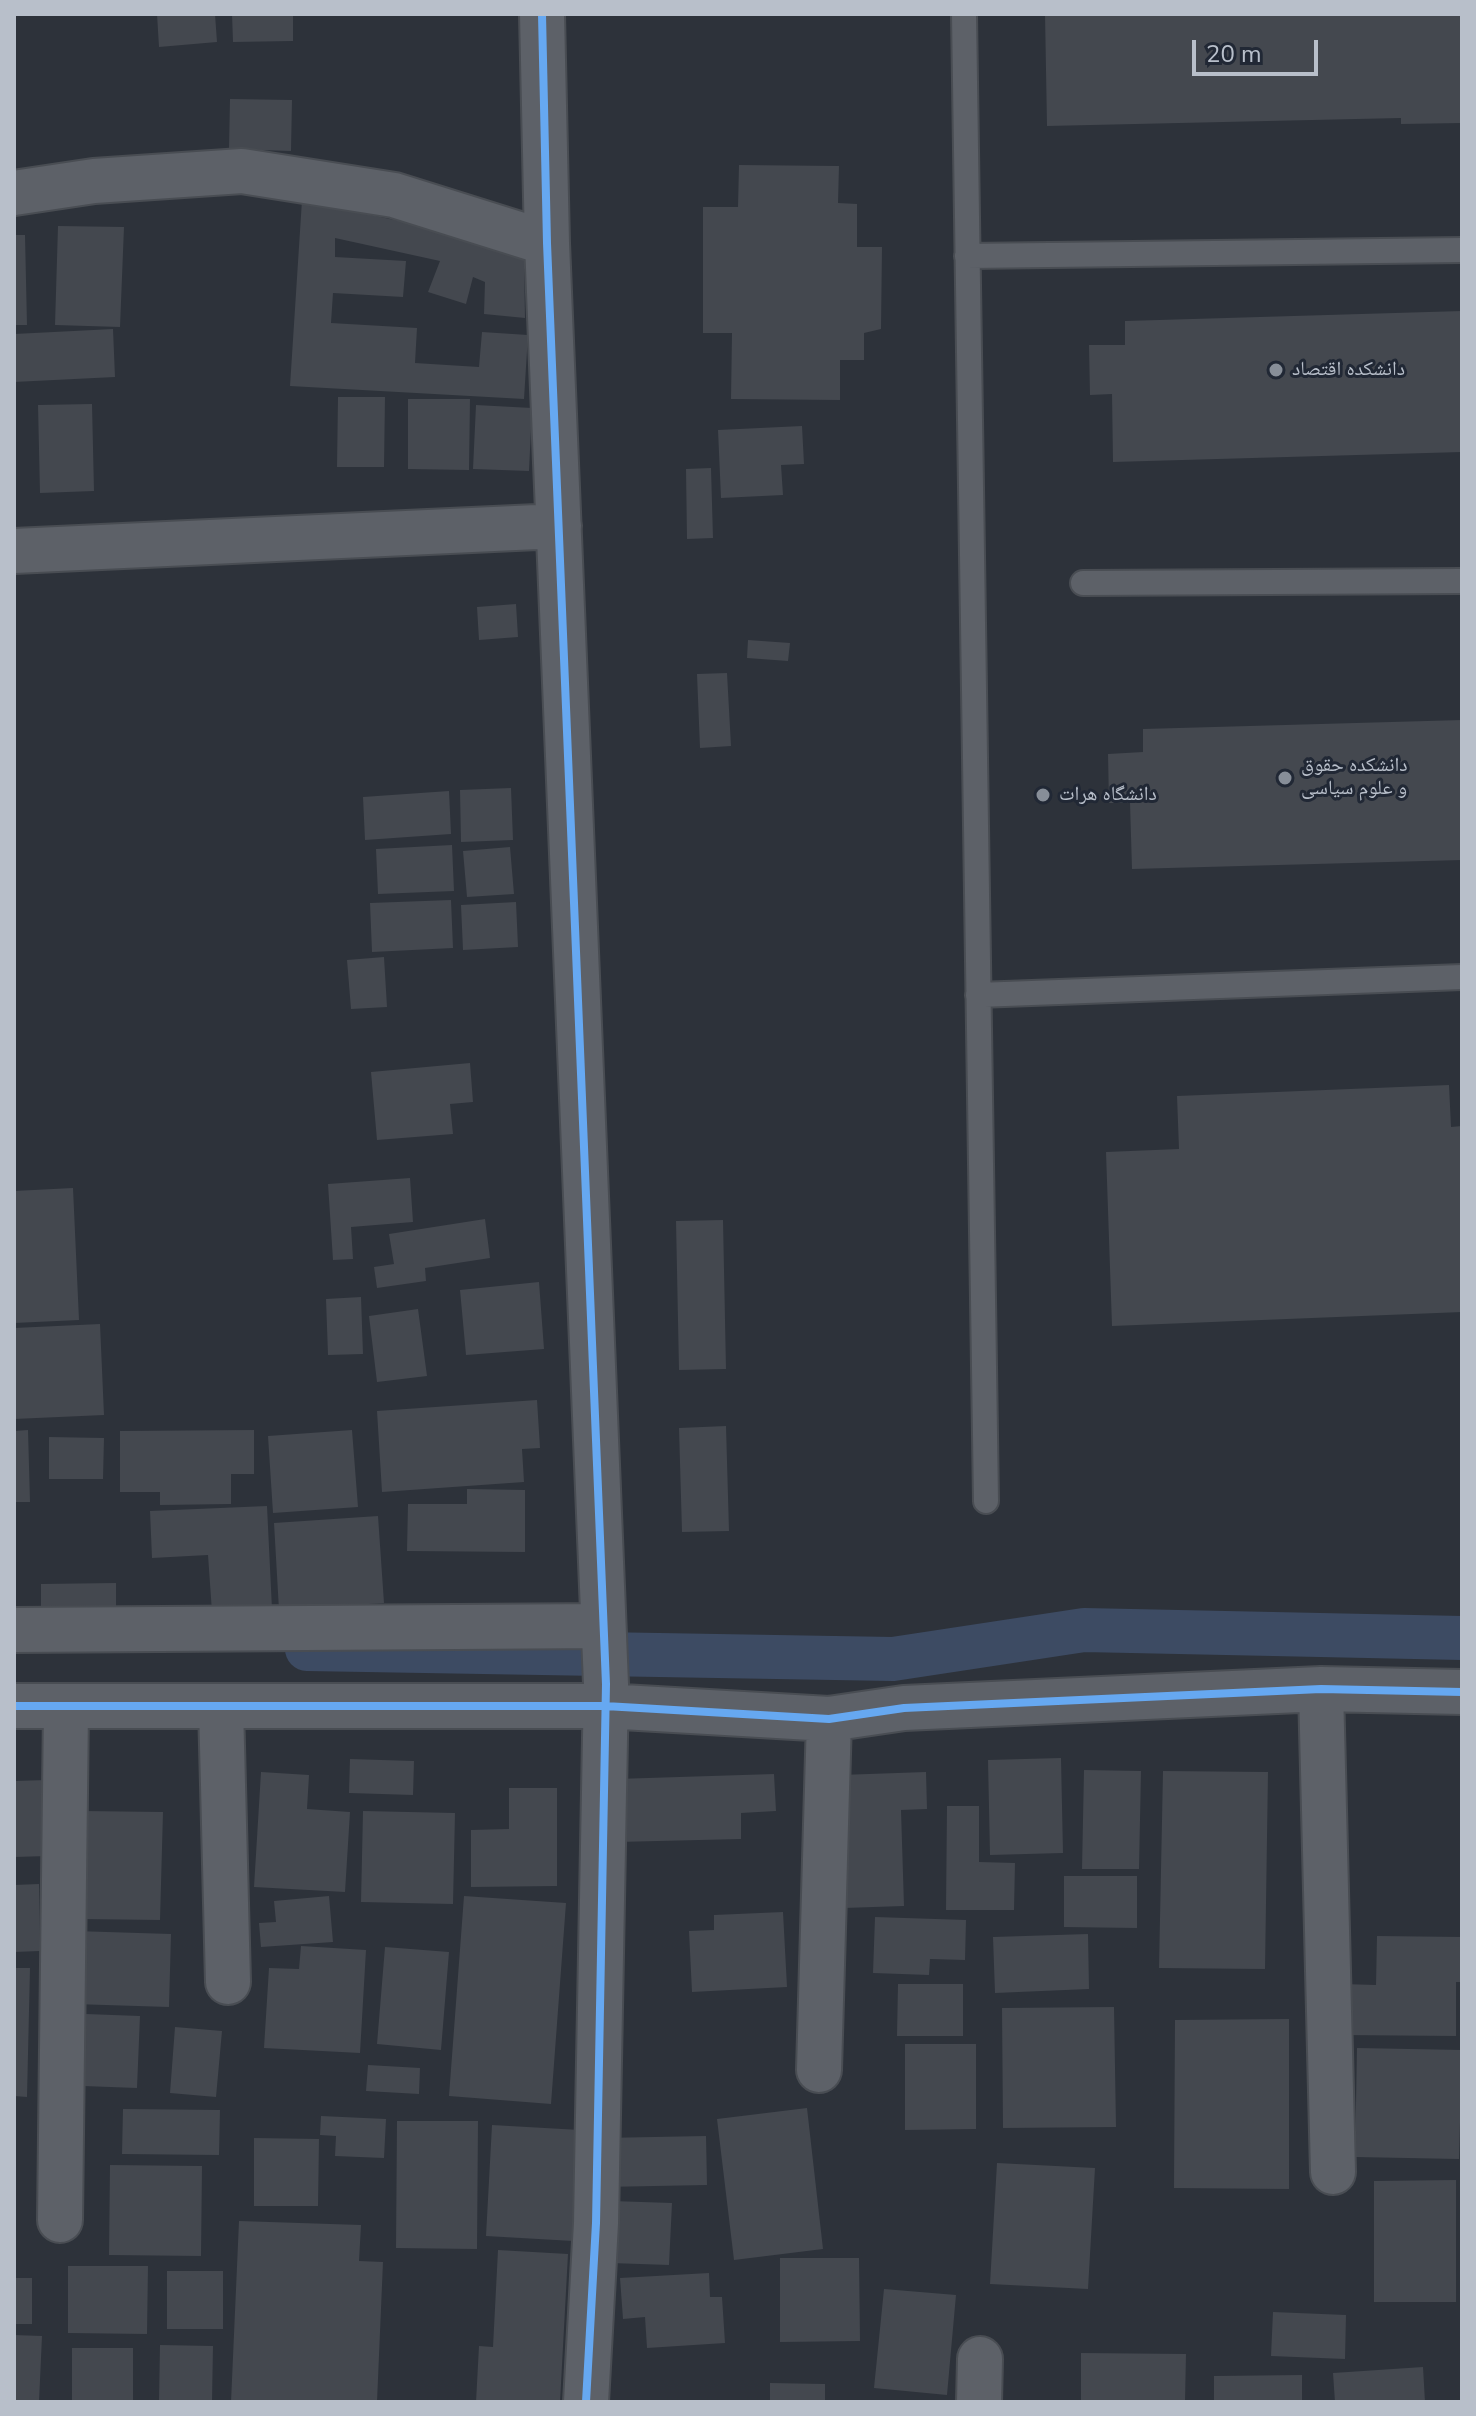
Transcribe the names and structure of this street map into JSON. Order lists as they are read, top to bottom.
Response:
{
  "places": ["دانشکده اقتصاد", "دانشکده حقوق و علوم سیاسی", "دانشگاه هرات"],
  "scale_bar": "20 m"
}
